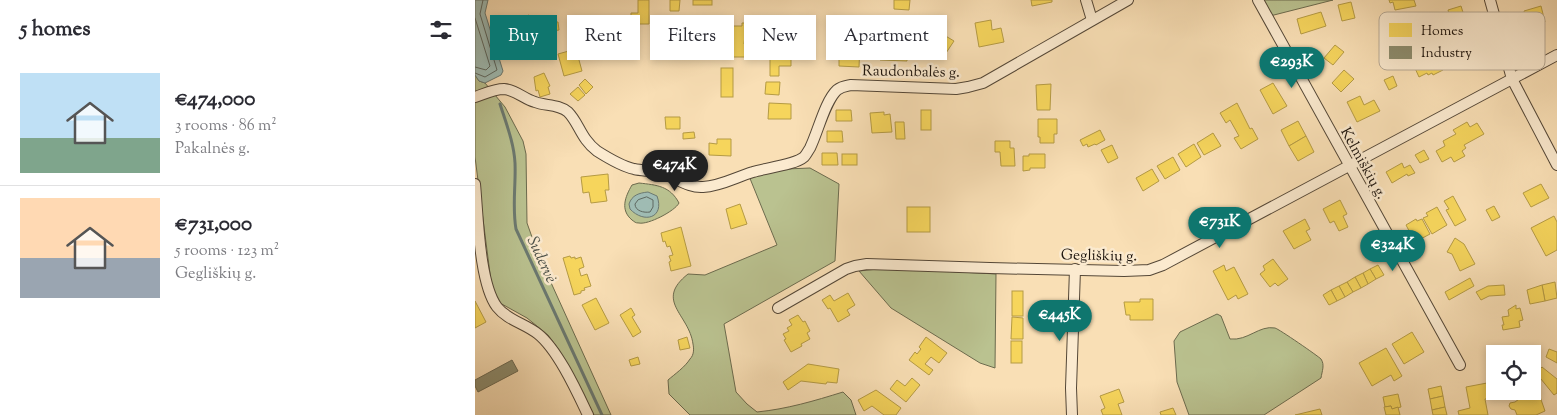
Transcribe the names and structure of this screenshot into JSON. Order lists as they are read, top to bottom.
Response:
{
  "streets": {
    "street": ["Raudonbalės g.", "Kelmiškių g.", "Gegliškių g."]
  },
  "crossings": [
    ["Kelmiškių g.", "Gegliškių g."]
  ],
  "water": ["Sudervė"],
  "legend": ["Homes", "Industry"],
  "page": {
    "heading": "5 homes",
    "chip": [
      "Buy",
      "Rent",
      "Filters",
      "New",
      "Apartment"
    ],
    "price": [
      "€293K",
      "€474K",
      "€731K",
      "€324K",
      "€445K"
    ],
    "list": [
      {
        "name": "€474,000",
        "note": "3 rooms · 86 m² · Pakalnės g."
      },
      {
        "name": "€731,000",
        "note": "5 rooms · 123 m² · Gegliškių g."
      }
    ]
  }
}
